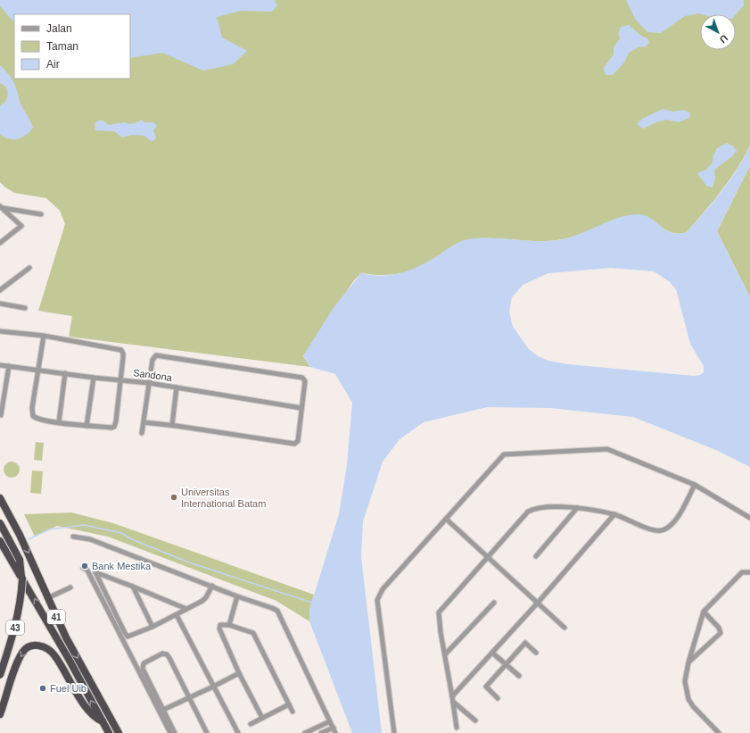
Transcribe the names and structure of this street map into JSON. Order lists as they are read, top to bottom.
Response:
{
  "streets": {
    "highway": ["41", "43"],
    "street": ["Sandona"]
  },
  "places": ["Universitas International Batam", "Bank Mestika", "Fuel Uib"],
  "legend": ["Jalan", "Taman", "Air"],
  "north": "bottom right"
}
